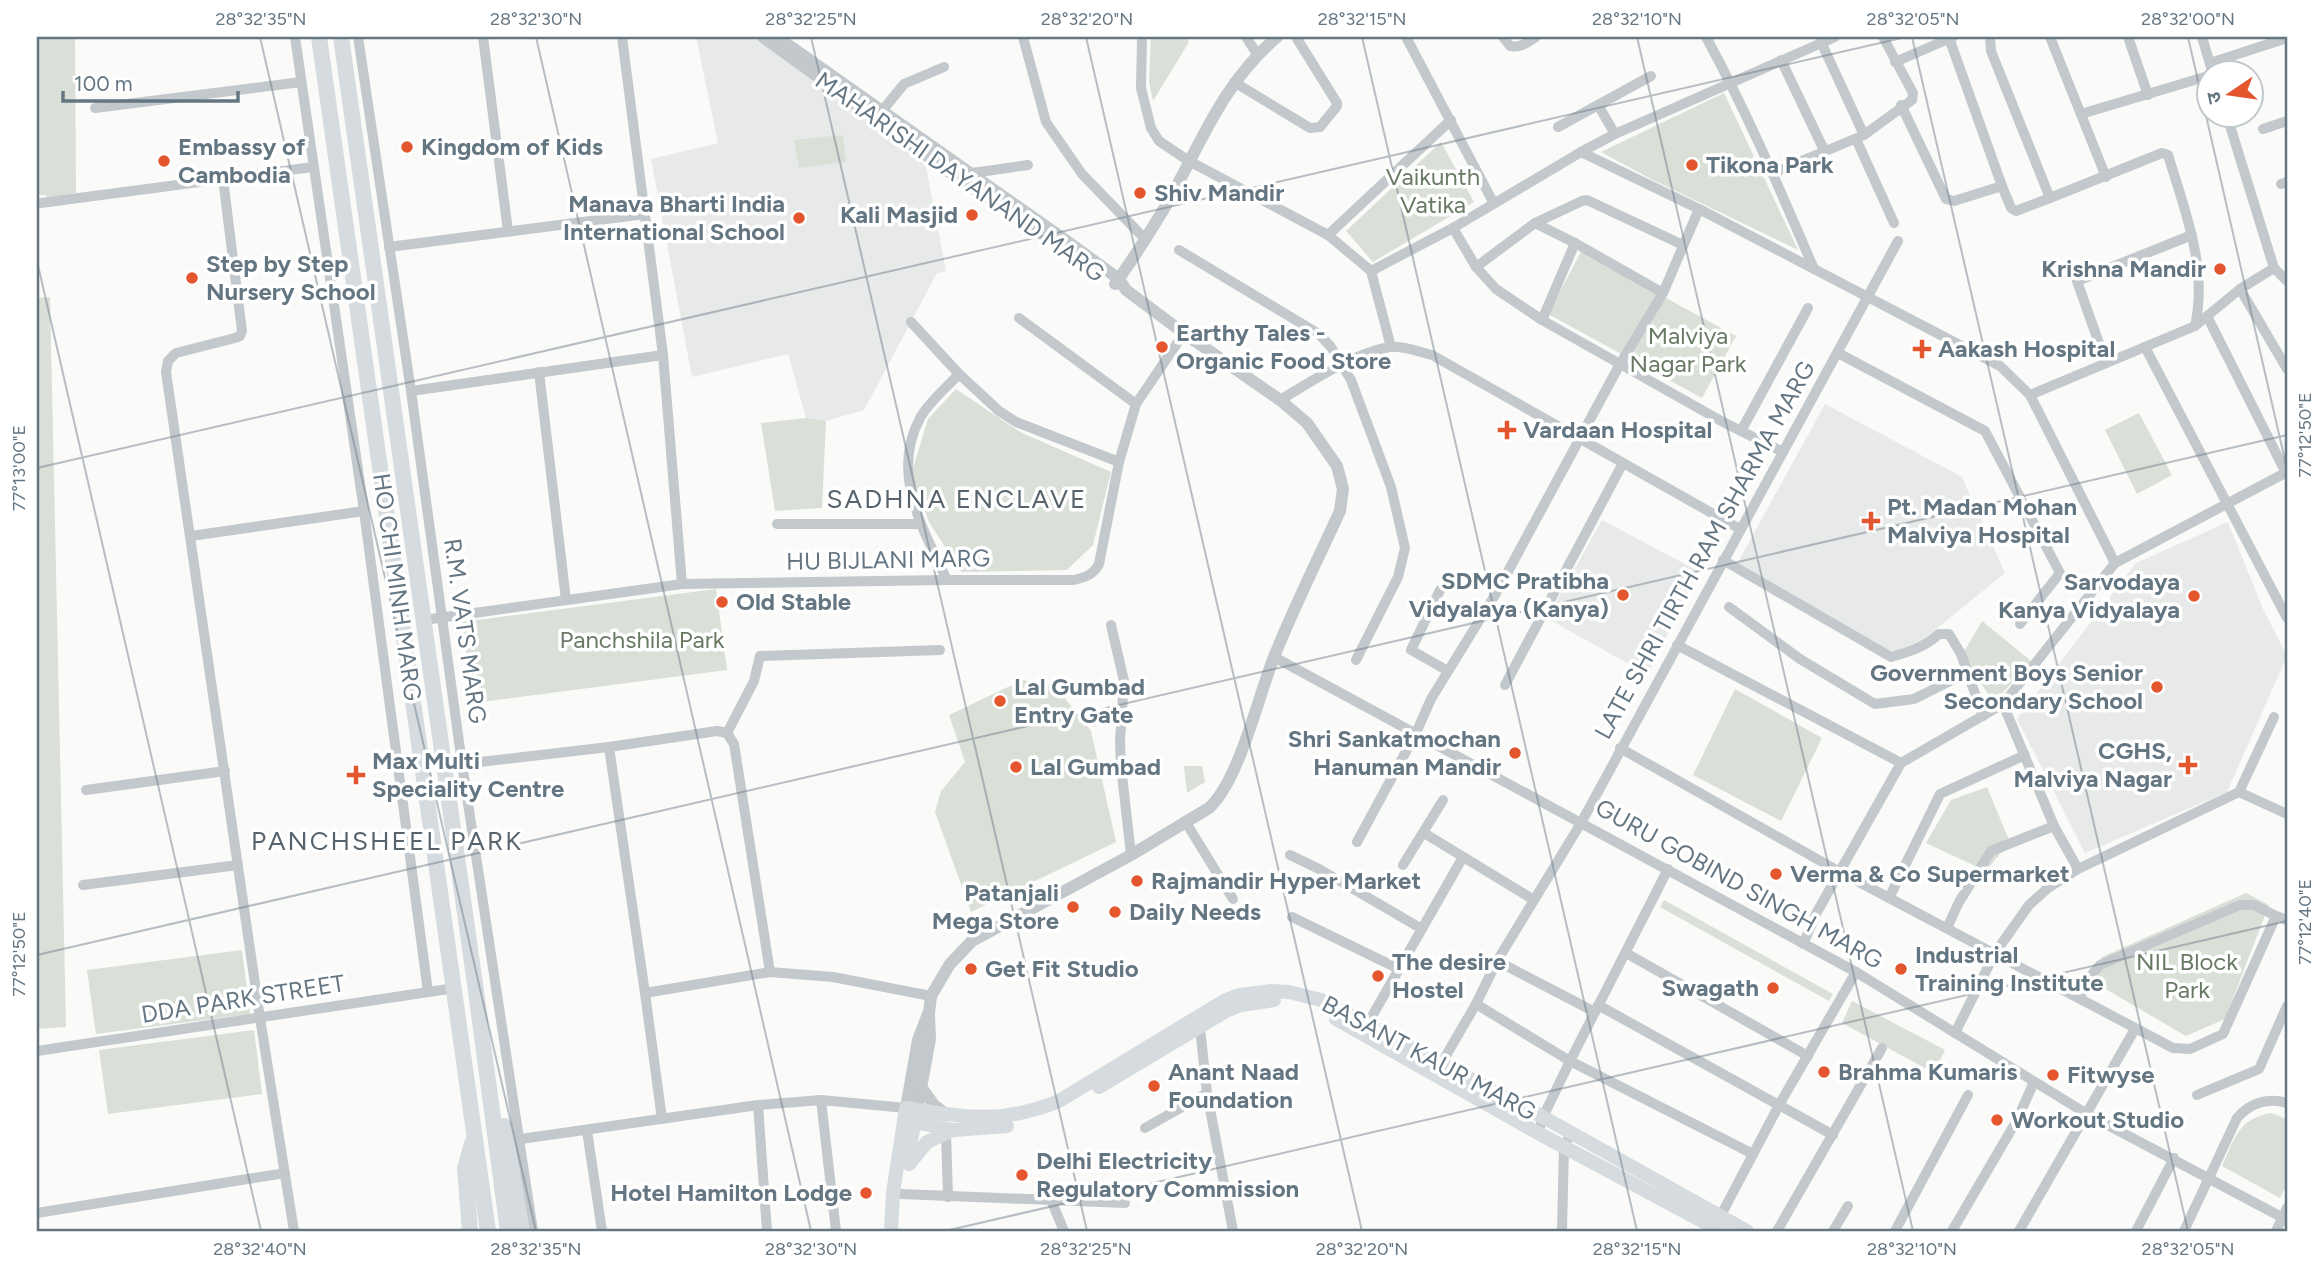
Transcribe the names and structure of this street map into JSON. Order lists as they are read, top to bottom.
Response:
{
  "streets": {
    "main road": ["MAHARISHI DAYANAND MARG", "HO CHI MINH MARG", "BASANT KAUR MARG"],
    "street": [
      "LATE SHRI TIRTH RAM SHARMA MARG",
      "HU BIJLANI MARG",
      "R.M. VATS MARG",
      "GURU GOBIND SINGH MARG",
      "DDA PARK STREET"
    ]
  },
  "crossings": [
    ["MAHARISHI DAYANAND MARG", "HU BIJLANI MARG"],
    ["MAHARISHI DAYANAND MARG", "GURU GOBIND SINGH MARG"],
    ["MAHARISHI DAYANAND MARG", "BASANT KAUR MARG"],
    ["LATE SHRI TIRTH RAM SHARMA MARG", "GURU GOBIND SINGH MARG"],
    ["LATE SHRI TIRTH RAM SHARMA MARG", "BASANT KAUR MARG"],
    ["HU BIJLANI MARG", "HO CHI MINH MARG"],
    ["HU BIJLANI MARG", "R.M. VATS MARG"],
    ["HO CHI MINH MARG", "DDA PARK STREET"]
  ],
  "districts": ["SADHNA ENCLAVE", "PANCHSHEEL PARK"],
  "parks": [
    "Vaikunth Vatika",
    "Malviya Nagar Park",
    "Panchshila Park",
    "NIL Block Park"
  ],
  "places": {
    "other": [
      "Kingdom of Kids",
      "Embassy of Cambodia",
      "Tikona Park",
      "Shiv Mandir",
      "Kali Masjid",
      "Manava Bharti India International School",
      "Krishna Mandir",
      "Step by Step Nursery School",
      "Earthy Tales - Organic Food Store",
      "SDMC Pratibha Vidyalaya (Kanya)",
      "Sarvodaya Kanya Vidyalaya",
      "Old Stable",
      "Government Boys Senior Secondary School",
      "Lal Gumbad Entry Gate",
      "Shri Sankatmochan Hanuman Mandir",
      "Lal Gumbad",
      "Verma & Co Supermarket",
      "Rajmandir Hyper Market",
      "Patanjali Mega Store",
      "Daily Needs",
      "Get Fit Studio",
      "Industrial Training Institute",
      "The desire Hostel",
      "Swagath",
      "Brahma Kumaris",
      "Fitwyse",
      "Anant Naad Foundation",
      "Workout Studio",
      "Delhi Electricity Regulatory Commission",
      "Hotel Hamilton Lodge"
    ],
    "health": [
      "Aakash Hospital",
      "Vardaan Hospital",
      "Pt. Madan Mohan Malviya Hospital",
      "CGHS, Malviya Nagar",
      "Max Multi Speciality Centre"
    ]
  },
  "scale_bar": "100 m",
  "north": "left",
  "coordinates": [
    "28°32'35\"N",
    "28°32'30\"N",
    "28°32'25\"N",
    "28°32'20\"N",
    "28°32'15\"N",
    "28°32'10\"N",
    "28°32'05\"N",
    "28°32'00\"N",
    "77°12'50\"E",
    "77°13'00\"E",
    "77°12'40\"E",
    "28°32'40\"N"
  ]
}
